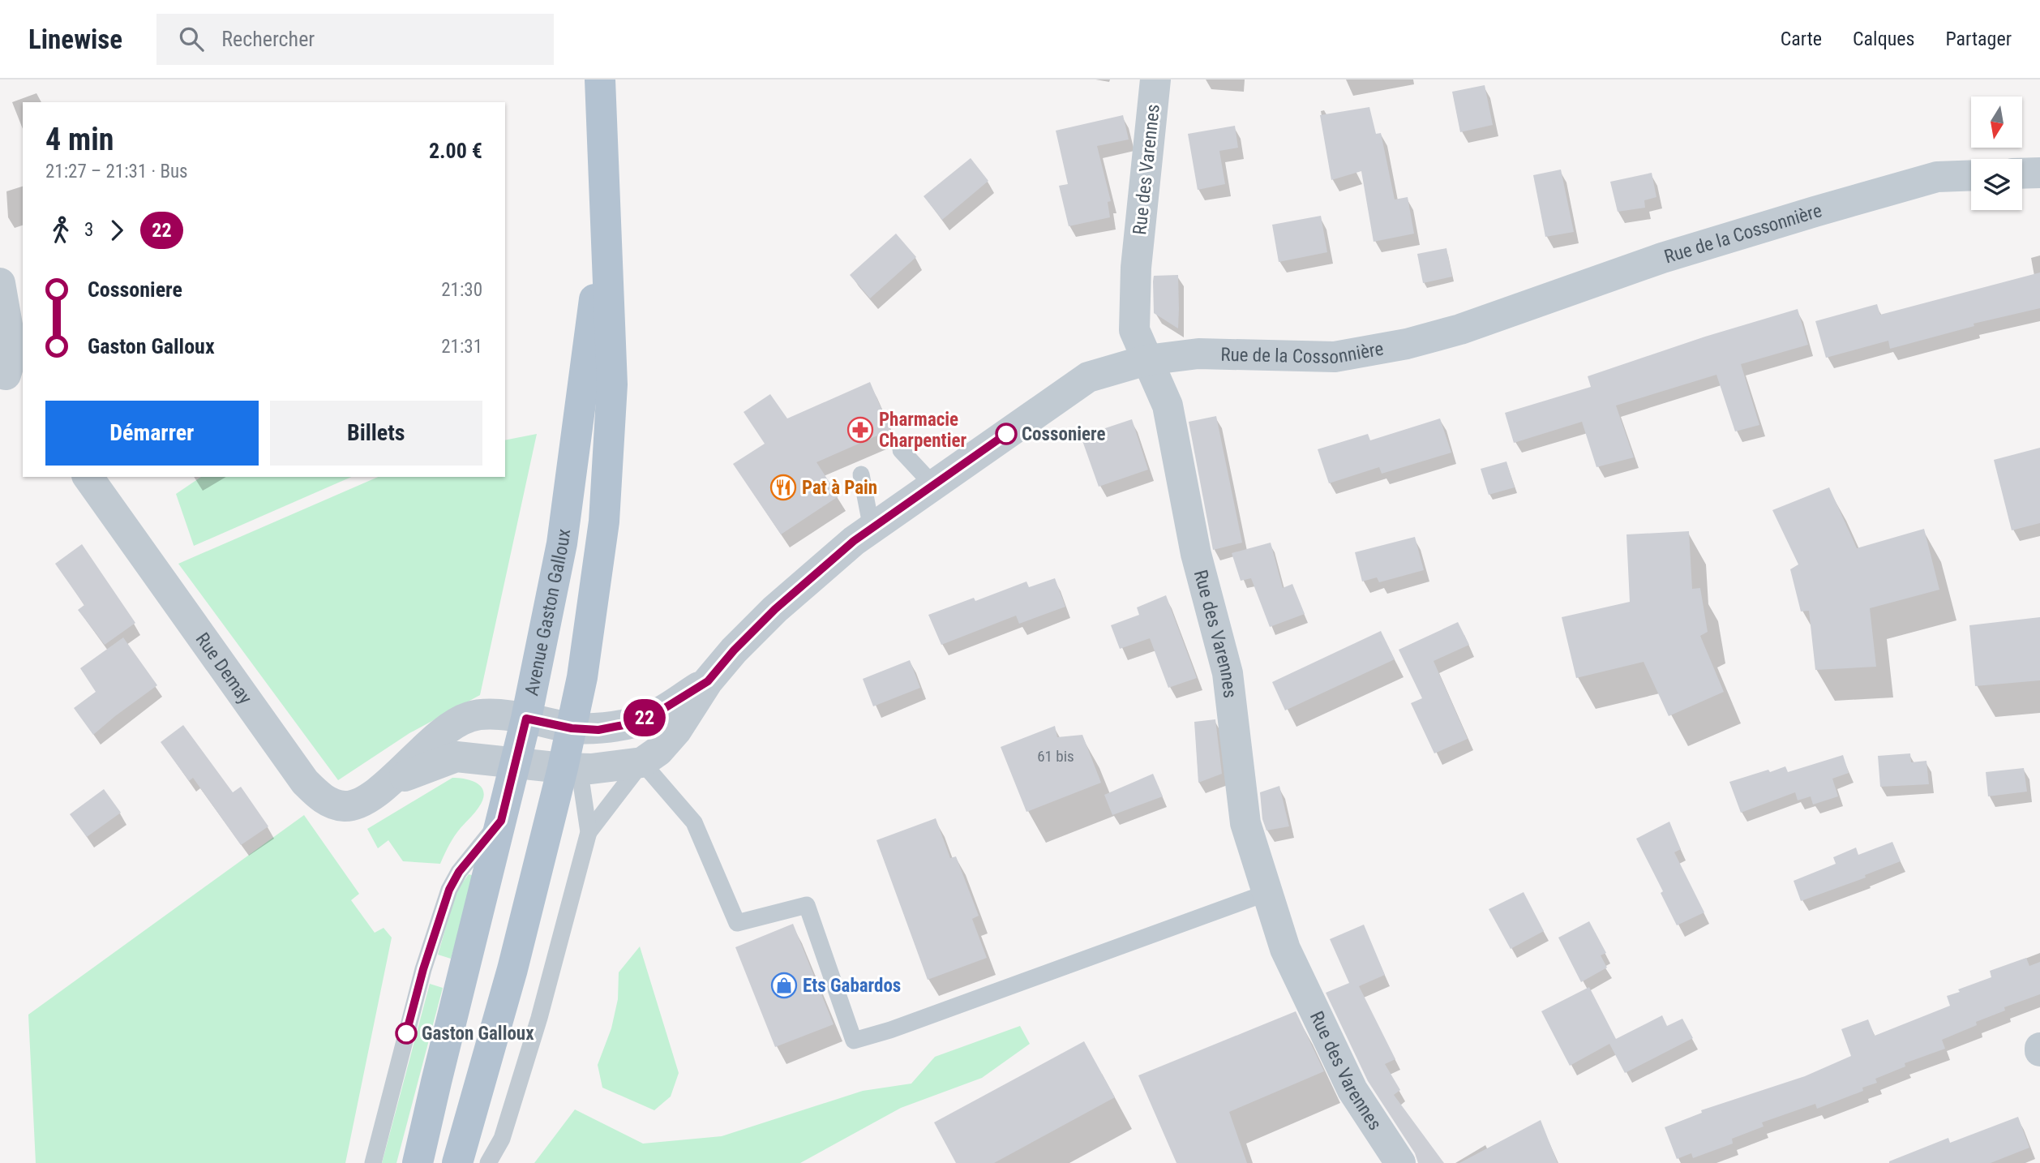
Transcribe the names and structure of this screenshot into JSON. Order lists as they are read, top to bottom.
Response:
{
  "streets": {
    "main road": ["Avenue Gaston Galloux"],
    "street": ["Rue des Varennes", "Rue de la Cossonnière", "Rue Demay"]
  },
  "crossings": [
    ["Rue des Varennes", "Rue de la Cossonnière"],
    ["Rue de la Cossonnière", "Avenue Gaston Galloux"],
    ["Rue de la Cossonnière", "Rue Demay"],
    ["Avenue Gaston Galloux", "Rue Demay"]
  ],
  "places": {
    "pharmacy": ["Pharmacie Charpentier"],
    "other": ["Cossoniere", "Gaston Galloux"],
    "restaurant": ["Pat à Pain"],
    "shop": ["Ets Gabardos"]
  },
  "lines": ["bus line 22"],
  "house_numbers": ["61 bis"],
  "north": "bottom",
  "page": {
    "header": "Linewise",
    "search": "Rechercher",
    "nav": ["Carte", "Calques", "Partager"],
    "on_map": "22",
    "heading": ["4 min", "21:27 – 21:31 · Bus", "2.00 €"],
    "legs": ["3", "22"],
    "list": [
      {
        "name": "Cossoniere",
        "value": "21:30"
      },
      {
        "name": "Gaston Galloux",
        "value": "21:31"
      }
    ],
    "buttons": ["Démarrer", "Billets"]
  }
}
